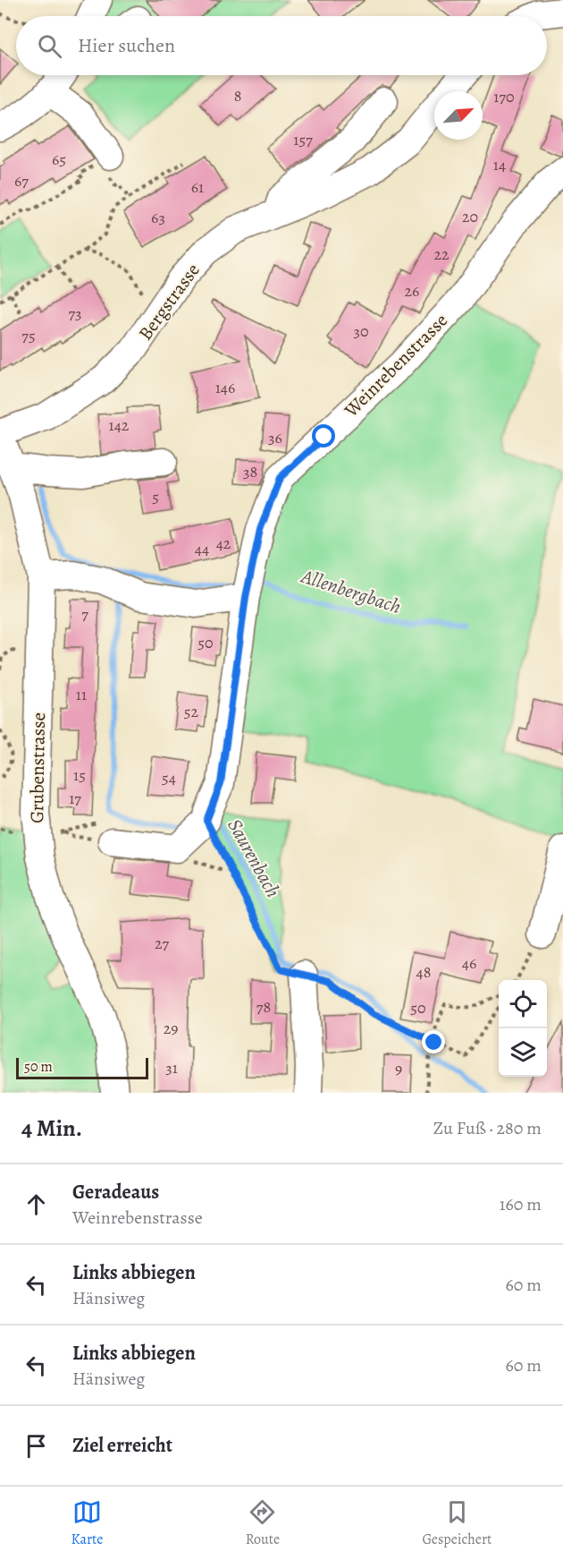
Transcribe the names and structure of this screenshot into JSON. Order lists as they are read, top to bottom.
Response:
{
  "streets": {
    "street": ["Bergstrasse", "Weinrebenstrasse", "Grubenstrasse"]
  },
  "crossings": [
    ["Bergstrasse", "Grubenstrasse"]
  ],
  "water": ["Allenbergbach", "Saurenbach"],
  "house_numbers": [
    "8",
    "170",
    "157",
    "65",
    "14",
    "67",
    "61",
    "20",
    "63",
    "22",
    "26",
    "73",
    "30",
    "75",
    "146",
    "142",
    "36",
    "38",
    "5",
    "42",
    "44",
    "7",
    "50",
    "11",
    "52",
    "15",
    "54",
    "17",
    "27",
    "46",
    "48",
    "78",
    "50",
    "29",
    "31",
    "9"
  ],
  "scale_bar": "50 m",
  "north": "top right",
  "page": {
    "search": "Hier suchen",
    "scale": "50 m",
    "heading": ["4 Min.", "Zu Fuß · 280 m"],
    "list": [
      ["Geradeaus", "Weinrebenstrasse", "160 m"],
      ["Links abbiegen", "Hänsiweg", "60 m"],
      ["Links abbiegen", "Hänsiweg", "60 m"],
      "Ziel erreicht"
    ],
    "nav": ["Karte", "Route", "Gespeichert"]
  }
}
